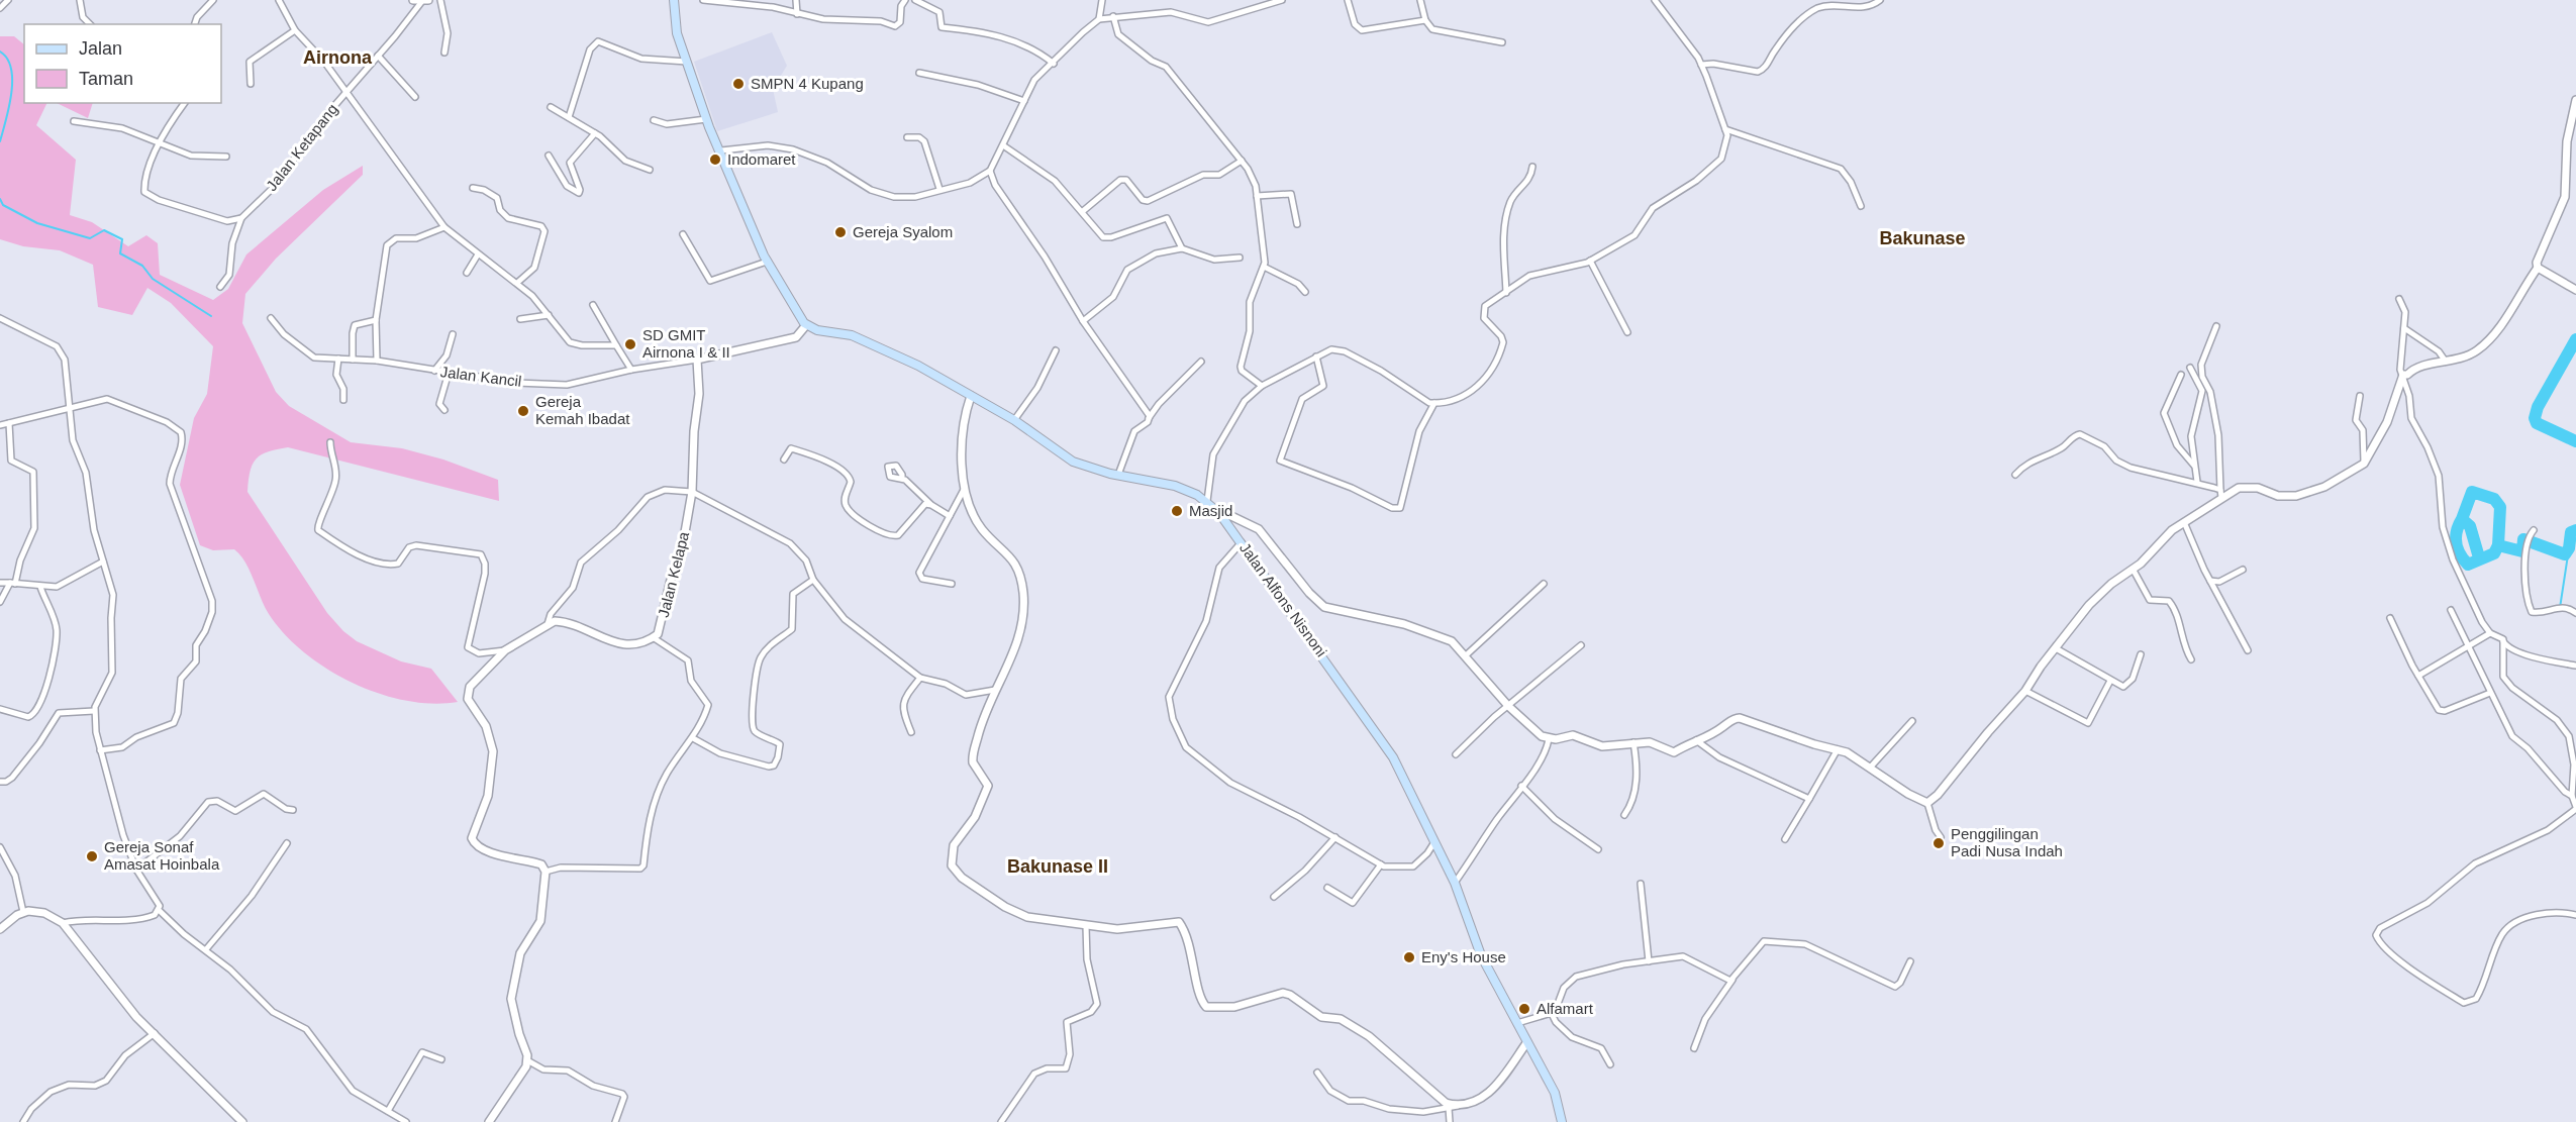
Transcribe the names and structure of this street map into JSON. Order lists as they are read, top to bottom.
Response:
{
  "streets": {
    "main road": ["Jalan Alfons Nisnoni"],
    "street": ["Jalan Ketapang", "Jalan Kancil", "Jalan Kelapa"]
  },
  "crossings": [
    ["Jalan Kancil", "Jalan Kelapa"],
    ["Jalan Kancil", "Jalan Alfons Nisnoni"]
  ],
  "districts": ["Airnona", "Bakunase", "Bakunase II"],
  "places": [
    "SMPN 4 Kupang",
    "Indomaret",
    "Gereja Syalom",
    "SD GMIT Airnona I & II",
    "Gereja Kemah Ibadat",
    "Masjid",
    "Penggilingan Padi Nusa Indah",
    "Gereja Sonaf Amasat Hoinbala",
    "Eny's House",
    "Alfamart"
  ],
  "legend": ["Jalan", "Taman"]
}
